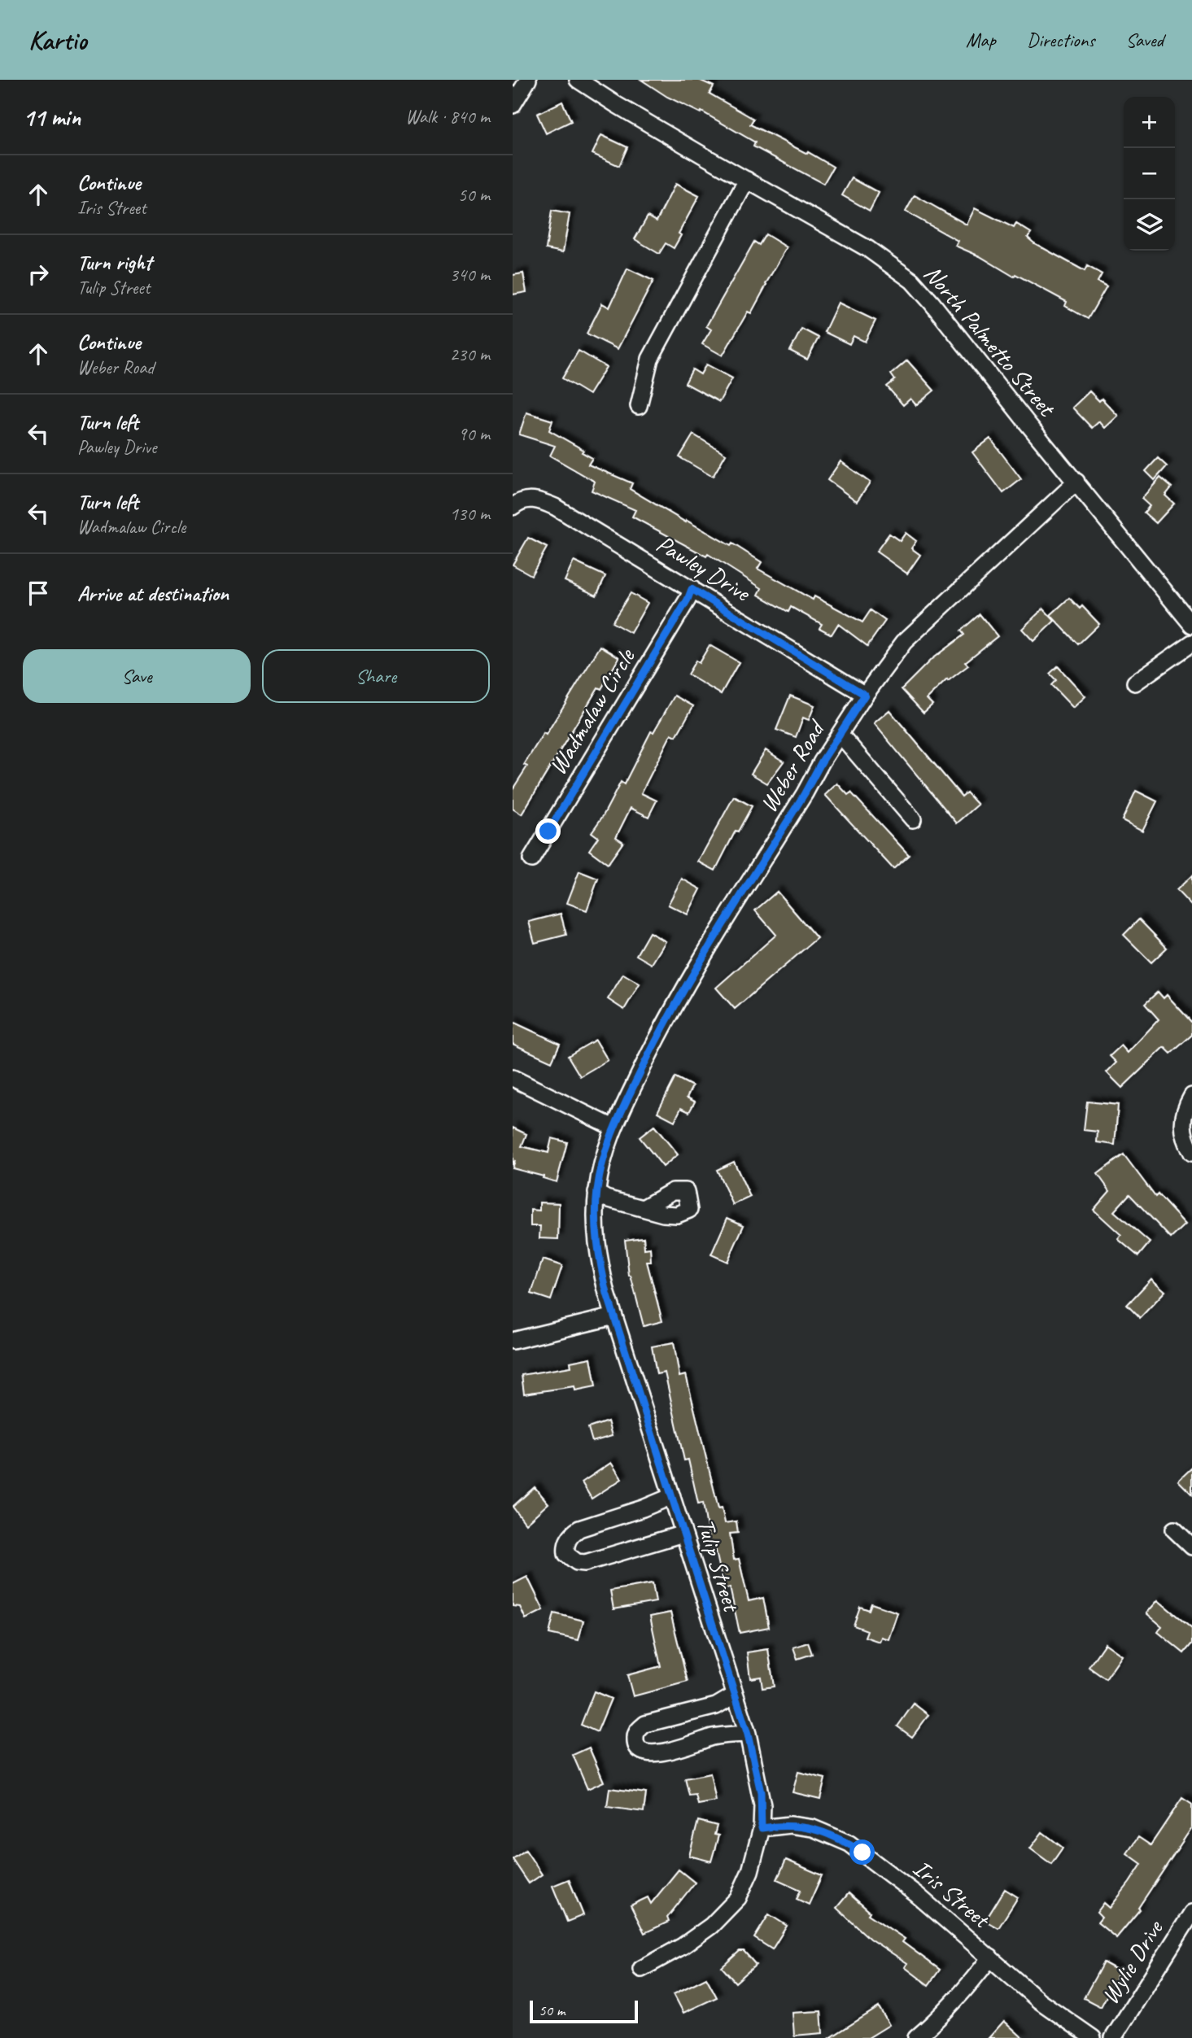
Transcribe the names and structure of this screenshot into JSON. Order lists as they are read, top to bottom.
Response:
{
  "streets": {
    "street": [
      "North Palmetto Street",
      "Pawley Drive",
      "Wadmalaw Circle",
      "Weber Road",
      "Tulip Street",
      "Iris Street",
      "Wylie Drive"
    ]
  },
  "crossings": [
    ["North Palmetto Street", "Weber Road"],
    ["Pawley Drive", "Wadmalaw Circle"],
    ["Pawley Drive", "Weber Road"],
    ["Weber Road", "Tulip Street"],
    ["Tulip Street", "Iris Street"]
  ],
  "scale_bar": "50 m",
  "page": {
    "header": "Kartio",
    "nav": ["Map", "Directions", "Saved"],
    "heading": ["11 min", "Walk · 840 m"],
    "map_buttons": ["+", "−"],
    "list": [
      ["Continue", "Iris Street", "50 m"],
      ["Turn right", "Tulip Street", "340 m"],
      ["Continue", "Weber Road", "230 m"],
      ["Turn left", "Pawley Drive", "90 m"],
      ["Turn left", "Wadmalaw Circle", "130 m"],
      "Arrive at destination"
    ],
    "buttons": ["Save", "Share"],
    "scale": "50 m"
  }
}
